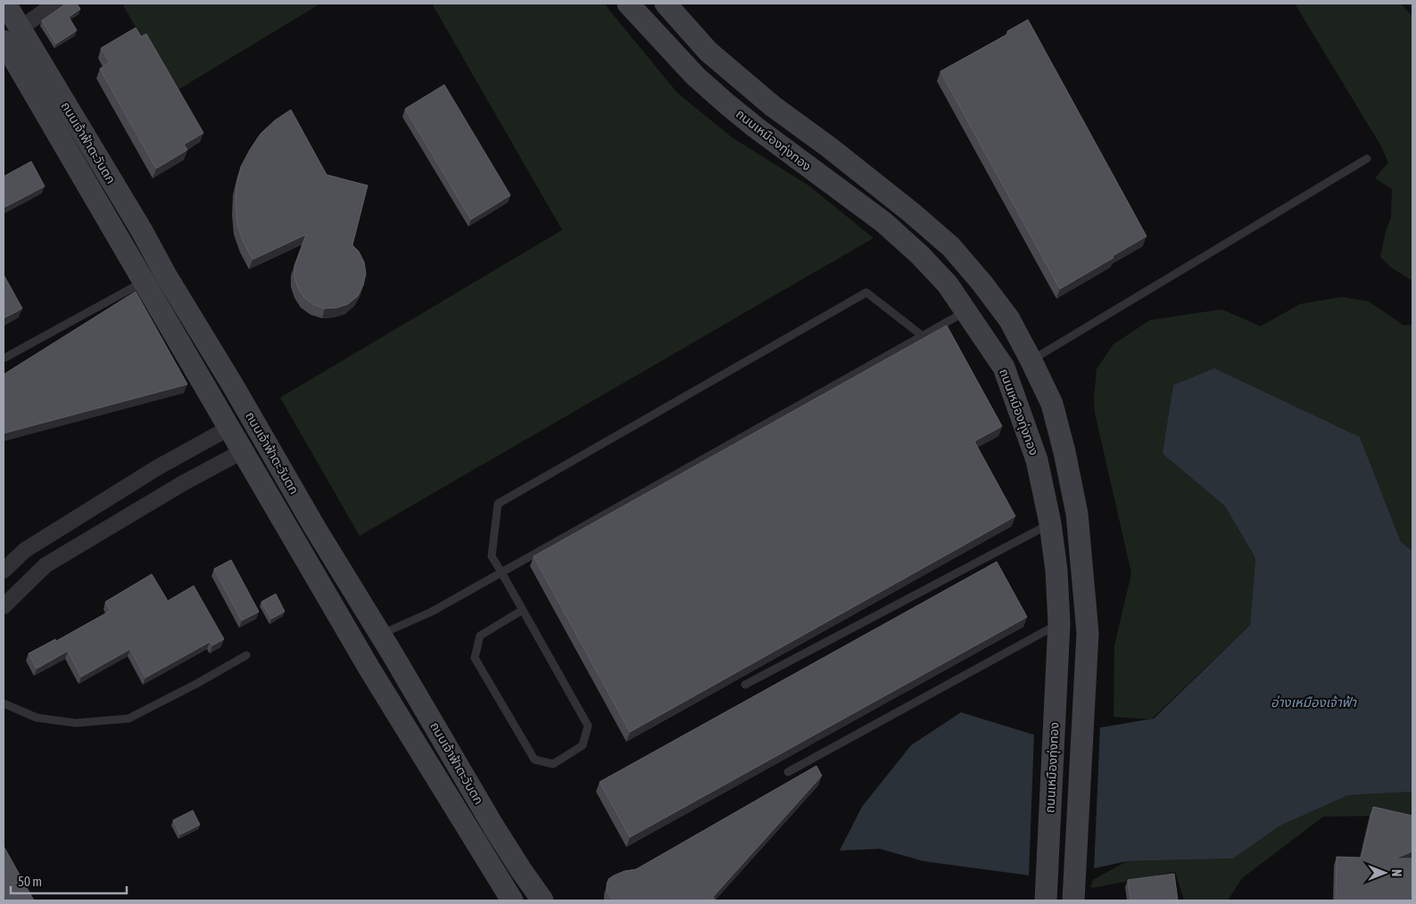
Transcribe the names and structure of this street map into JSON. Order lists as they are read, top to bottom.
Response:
{
  "streets": {
    "street": ["ถนนเหมืองทุ่งทอง", "ถนนเจ้าฟ้าตะวันตก"]
  },
  "water": ["อ่างเหมืองเจ้าฟ้า"],
  "scale_bar": "50 m",
  "north": "right"
}
